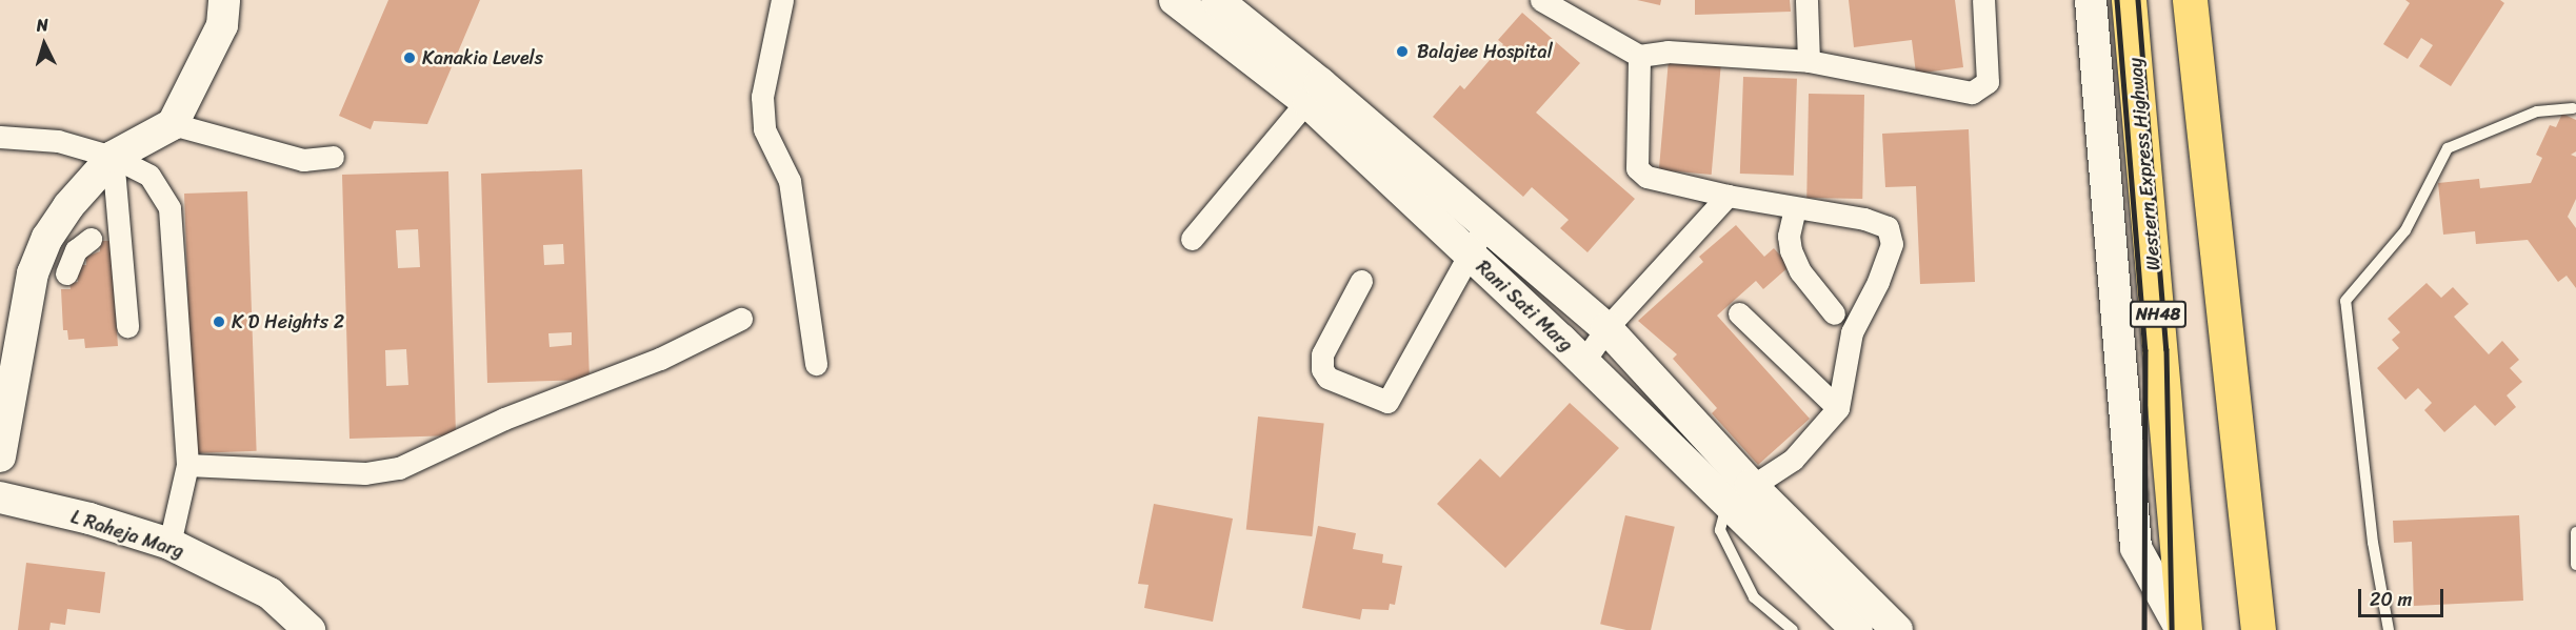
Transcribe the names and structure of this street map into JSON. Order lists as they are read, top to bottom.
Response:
{
  "streets": {
    "highway": ["Western Express Highway", "NH48"],
    "street": ["Rani Sati Marg", "L Raheja Marg"]
  },
  "places": ["Balajee Hospital", "Kanakia Levels", "K D Heights 2"],
  "scale_bar": "20 m",
  "north": "top"
}
